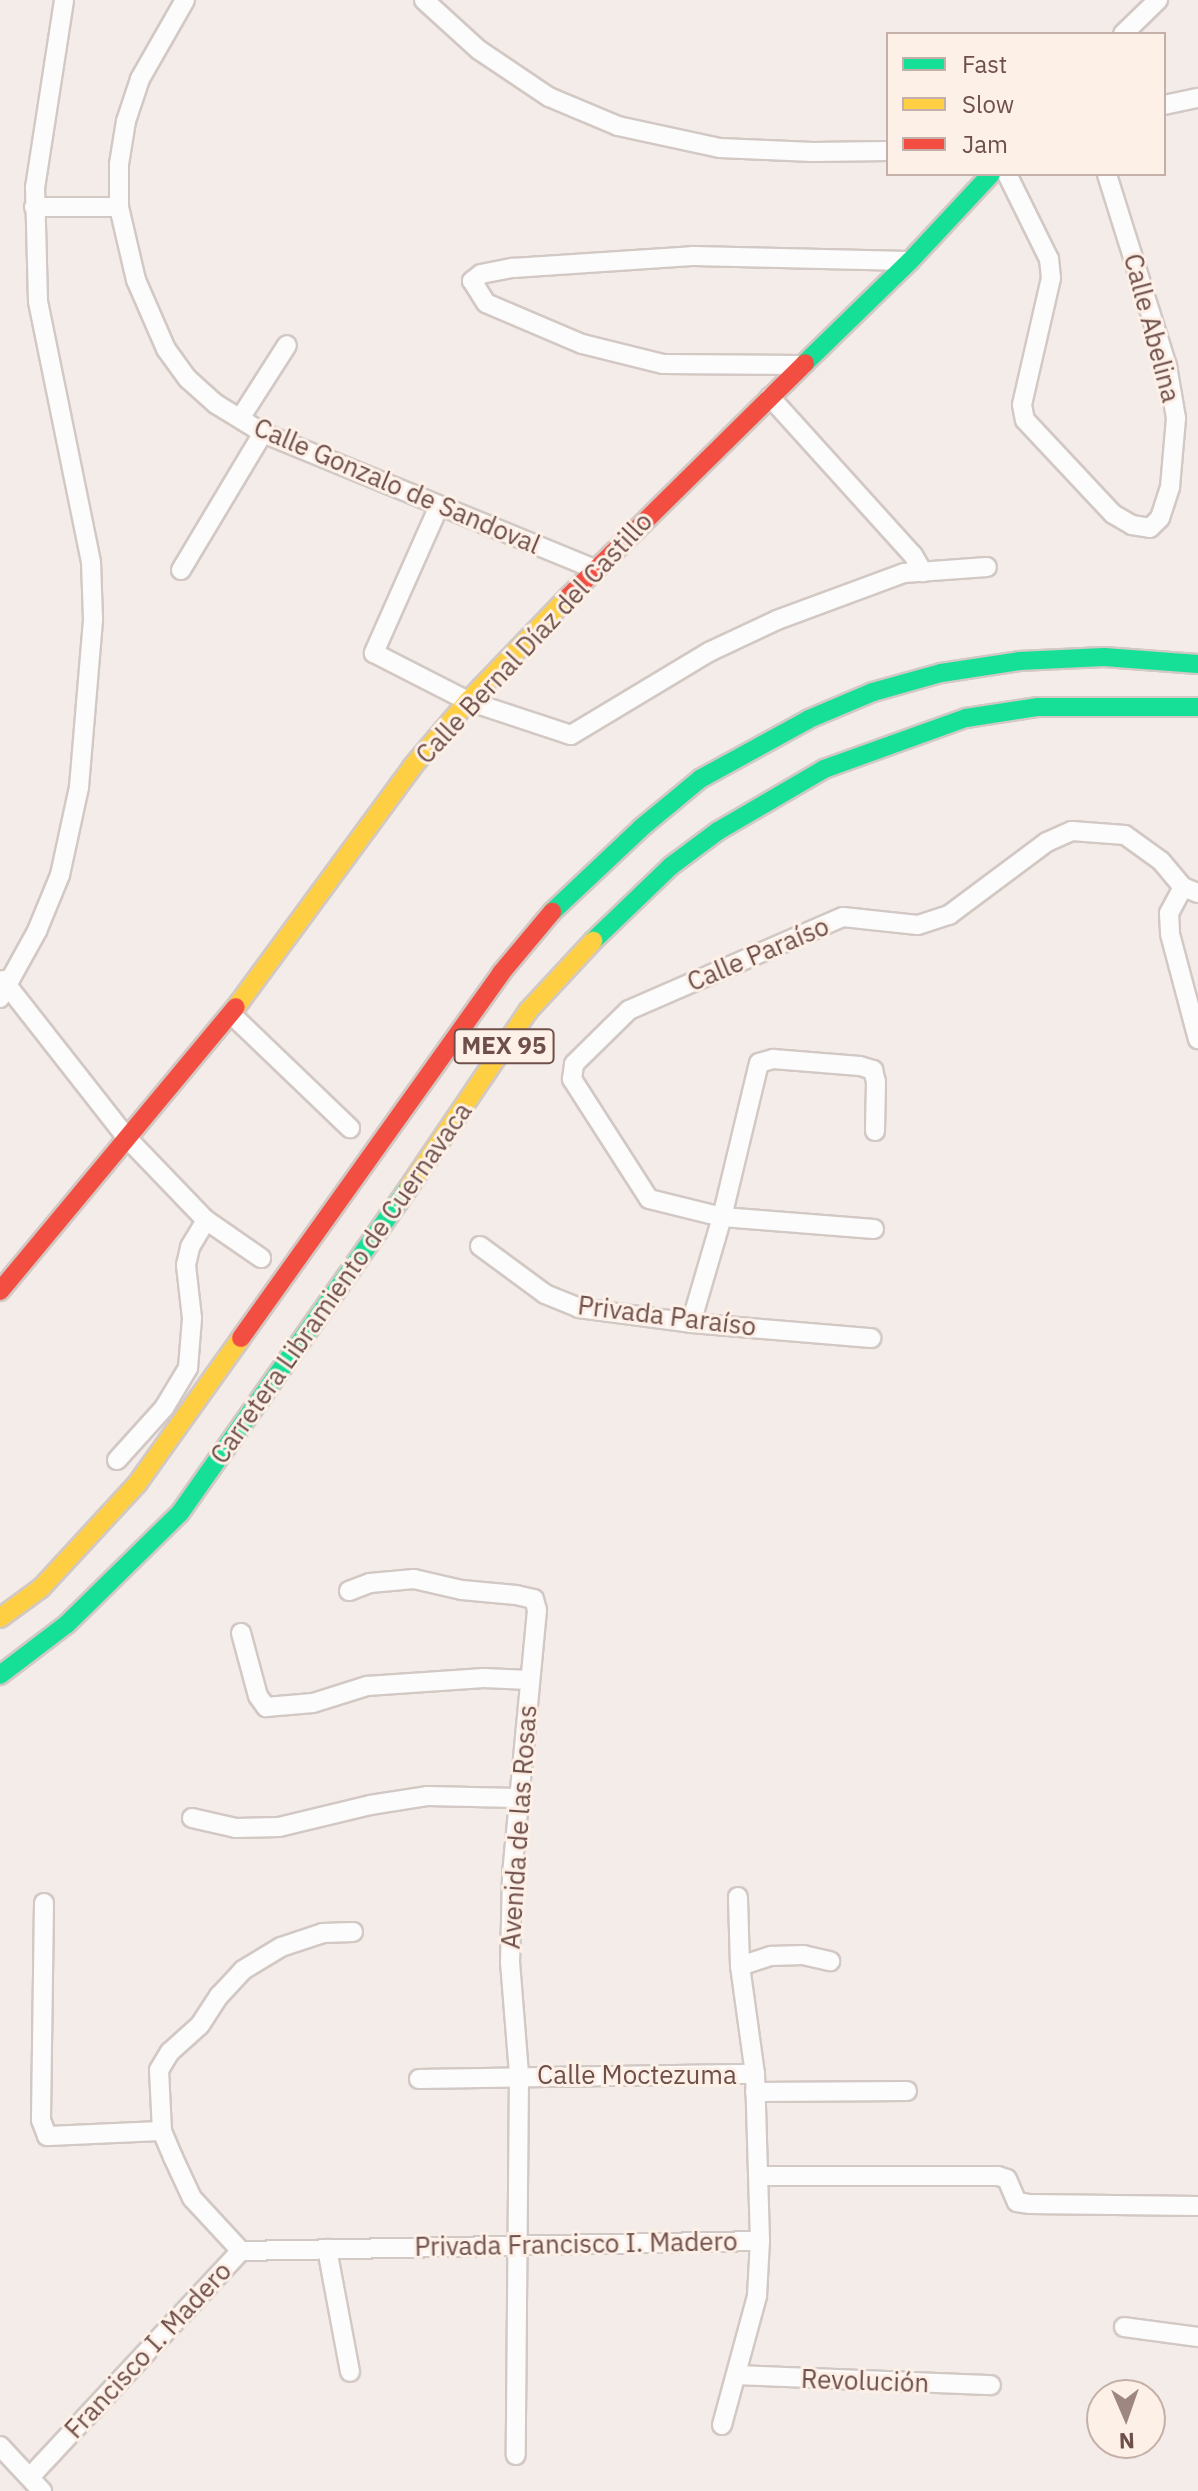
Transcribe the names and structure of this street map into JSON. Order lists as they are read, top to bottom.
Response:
{
  "streets": {
    "main road": ["Calle Bernal Díaz del Castillo", "MEX 95", "Carretera Libramiento de Cuernavaca"],
    "street": [
      "Calle Abelina",
      "Calle Gonzalo de Sandoval",
      "Calle Paraíso",
      "Privada Paraíso",
      "Avenida de las Rosas",
      "Calle Moctezuma",
      "Privada Francisco I. Madero",
      "Francisco I. Madero",
      "Revolución"
    ]
  },
  "crossings": [
    ["Calle Gonzalo de Sandoval", "Calle Bernal Díaz del Castillo"],
    ["Avenida de las Rosas", "Calle Moctezuma"],
    ["Avenida de las Rosas", "Privada Francisco I. Madero"],
    ["Calle Moctezuma", "Privada Francisco I. Madero"],
    ["Privada Francisco I. Madero", "Francisco I. Madero"]
  ],
  "legend": ["Fast", "Slow", "Jam"],
  "north": "bottom"
}
